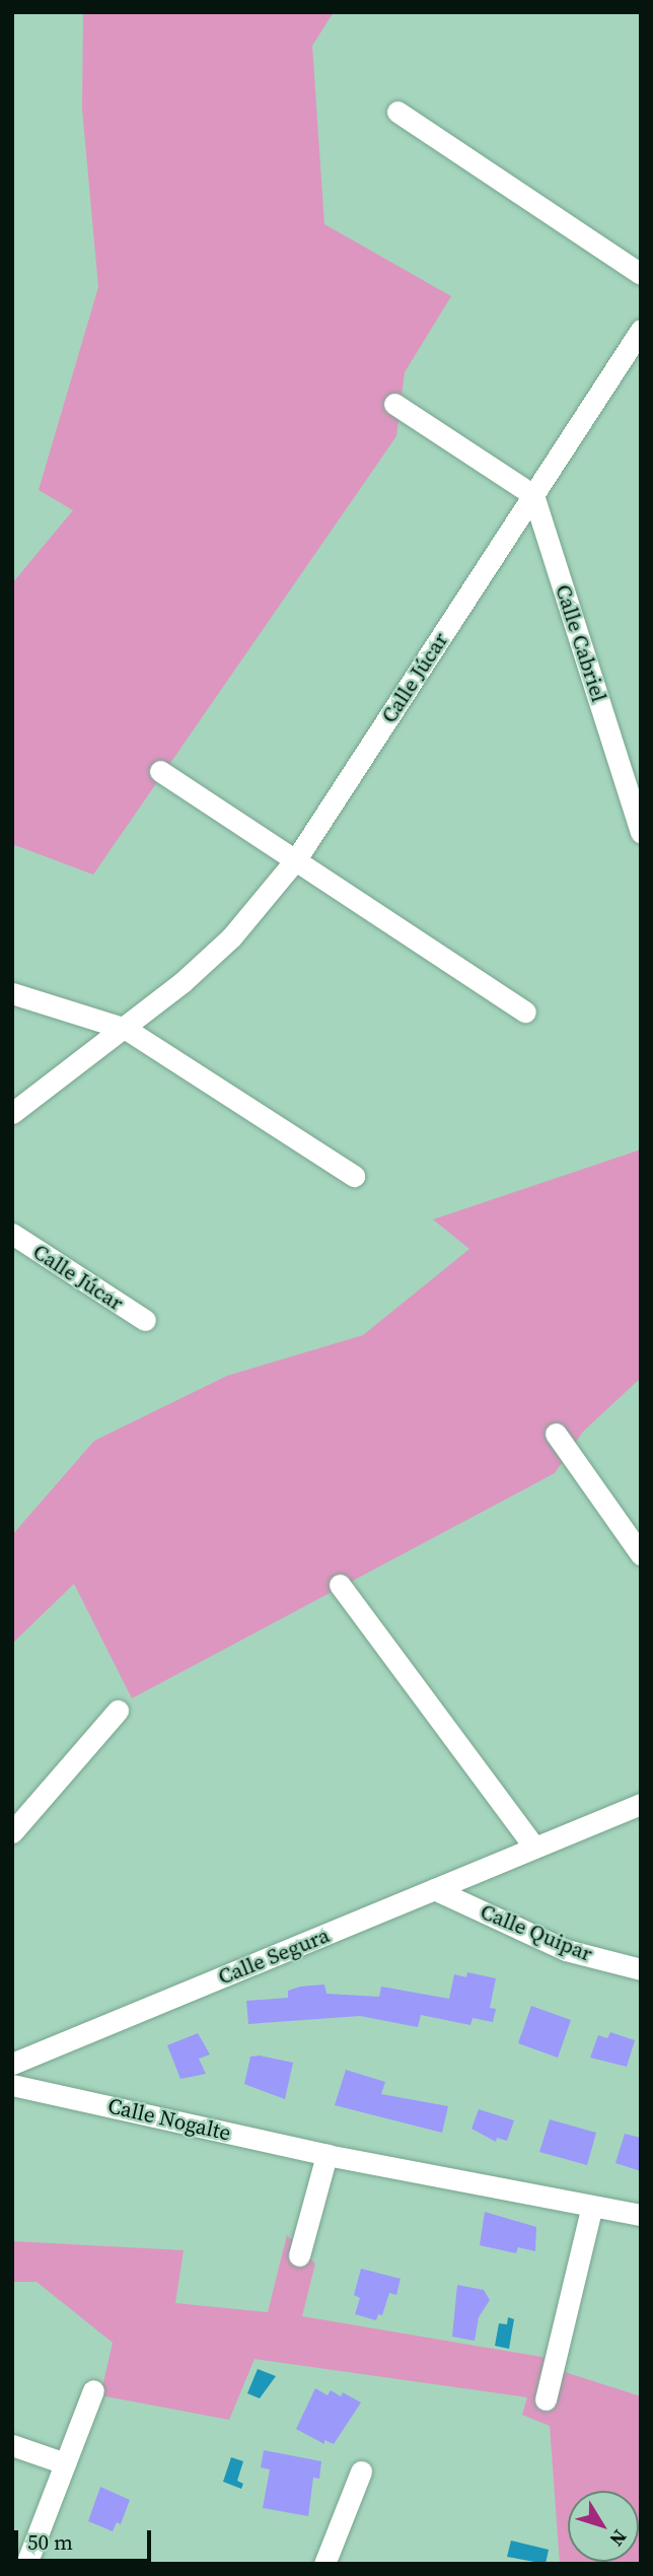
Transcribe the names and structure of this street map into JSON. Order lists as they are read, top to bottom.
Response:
{
  "streets": {
    "street": [
      "Calle Cabriel",
      "Calle Júcar",
      "Calle Quipar",
      "Calle Segura",
      "Calle Nogalte"
    ]
  },
  "crossings": [
    ["Calle Cabriel", "Calle Júcar"],
    ["Calle Quipar", "Calle Segura"]
  ],
  "scale_bar": "50 m",
  "north": "bottom right"
}
